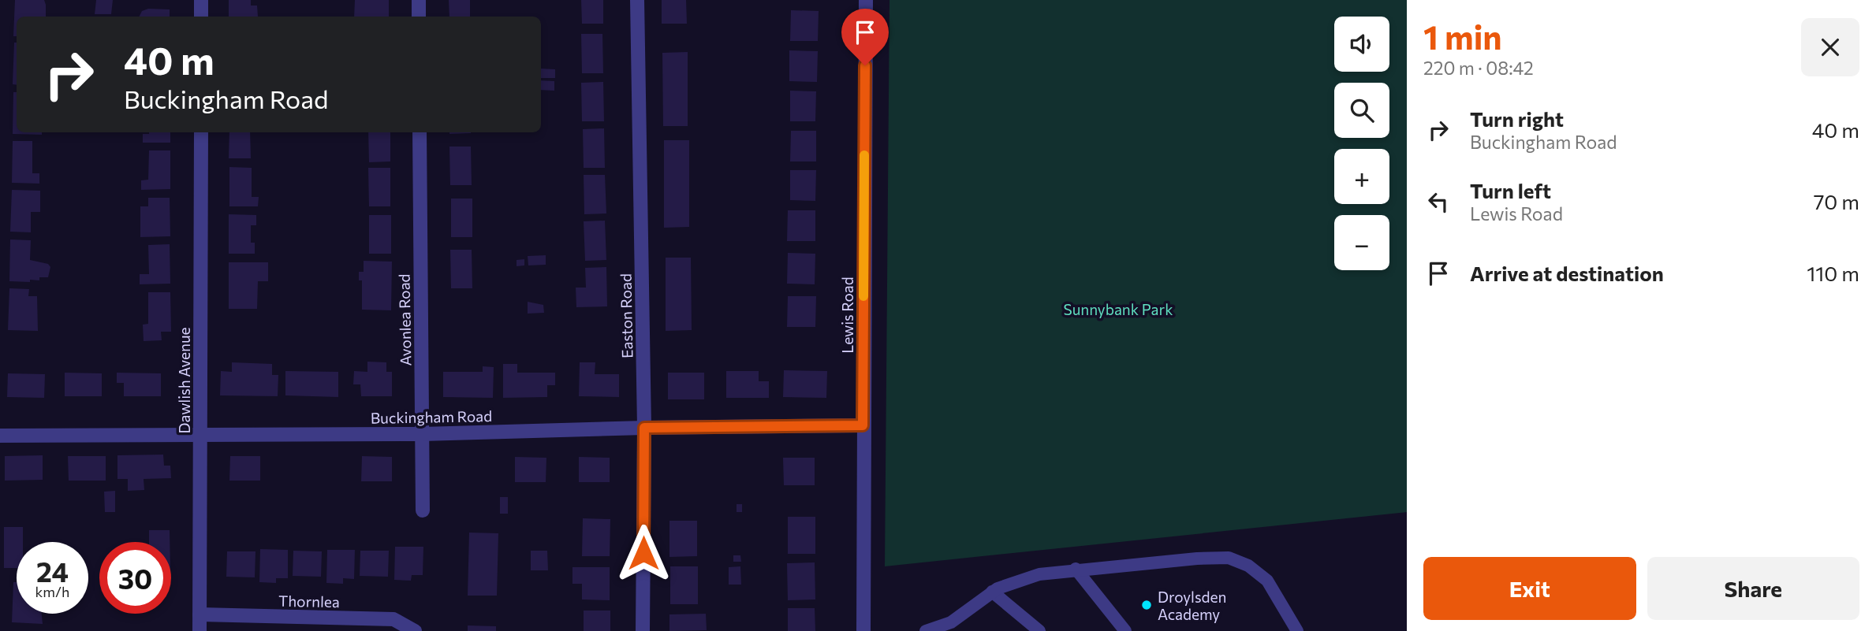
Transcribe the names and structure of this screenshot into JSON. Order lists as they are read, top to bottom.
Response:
{
  "streets": {
    "street": [
      "Lewis Road",
      "Easton Road",
      "Avonlea Road",
      "Dawlish Avenue",
      "Buckingham Road",
      "Thornlea"
    ]
  },
  "crossings": [
    ["Lewis Road", "Buckingham Road"],
    ["Easton Road", "Buckingham Road"],
    ["Avonlea Road", "Buckingham Road"],
    ["Dawlish Avenue", "Buckingham Road"],
    ["Dawlish Avenue", "Thornlea"]
  ],
  "parks": ["Sunnybank Park"],
  "places": ["Droylsden Academy"],
  "page": {
    "heading": ["1 min", "220 m · 08:42"],
    "map_buttons": ["+", "−"],
    "turn": ["40 m", "Buckingham Road"],
    "list": [
      {
        "name": "Turn right",
        "note": "Buckingham Road",
        "value": "40 m"
      },
      {
        "name": "Turn left",
        "note": "Lewis Road",
        "value": "70 m"
      },
      {
        "name": "Arrive at destination",
        "value": "110 m"
      }
    ],
    "speed": "24 km/h",
    "limit": "30",
    "buttons": ["Exit", "Share"]
  }
}
